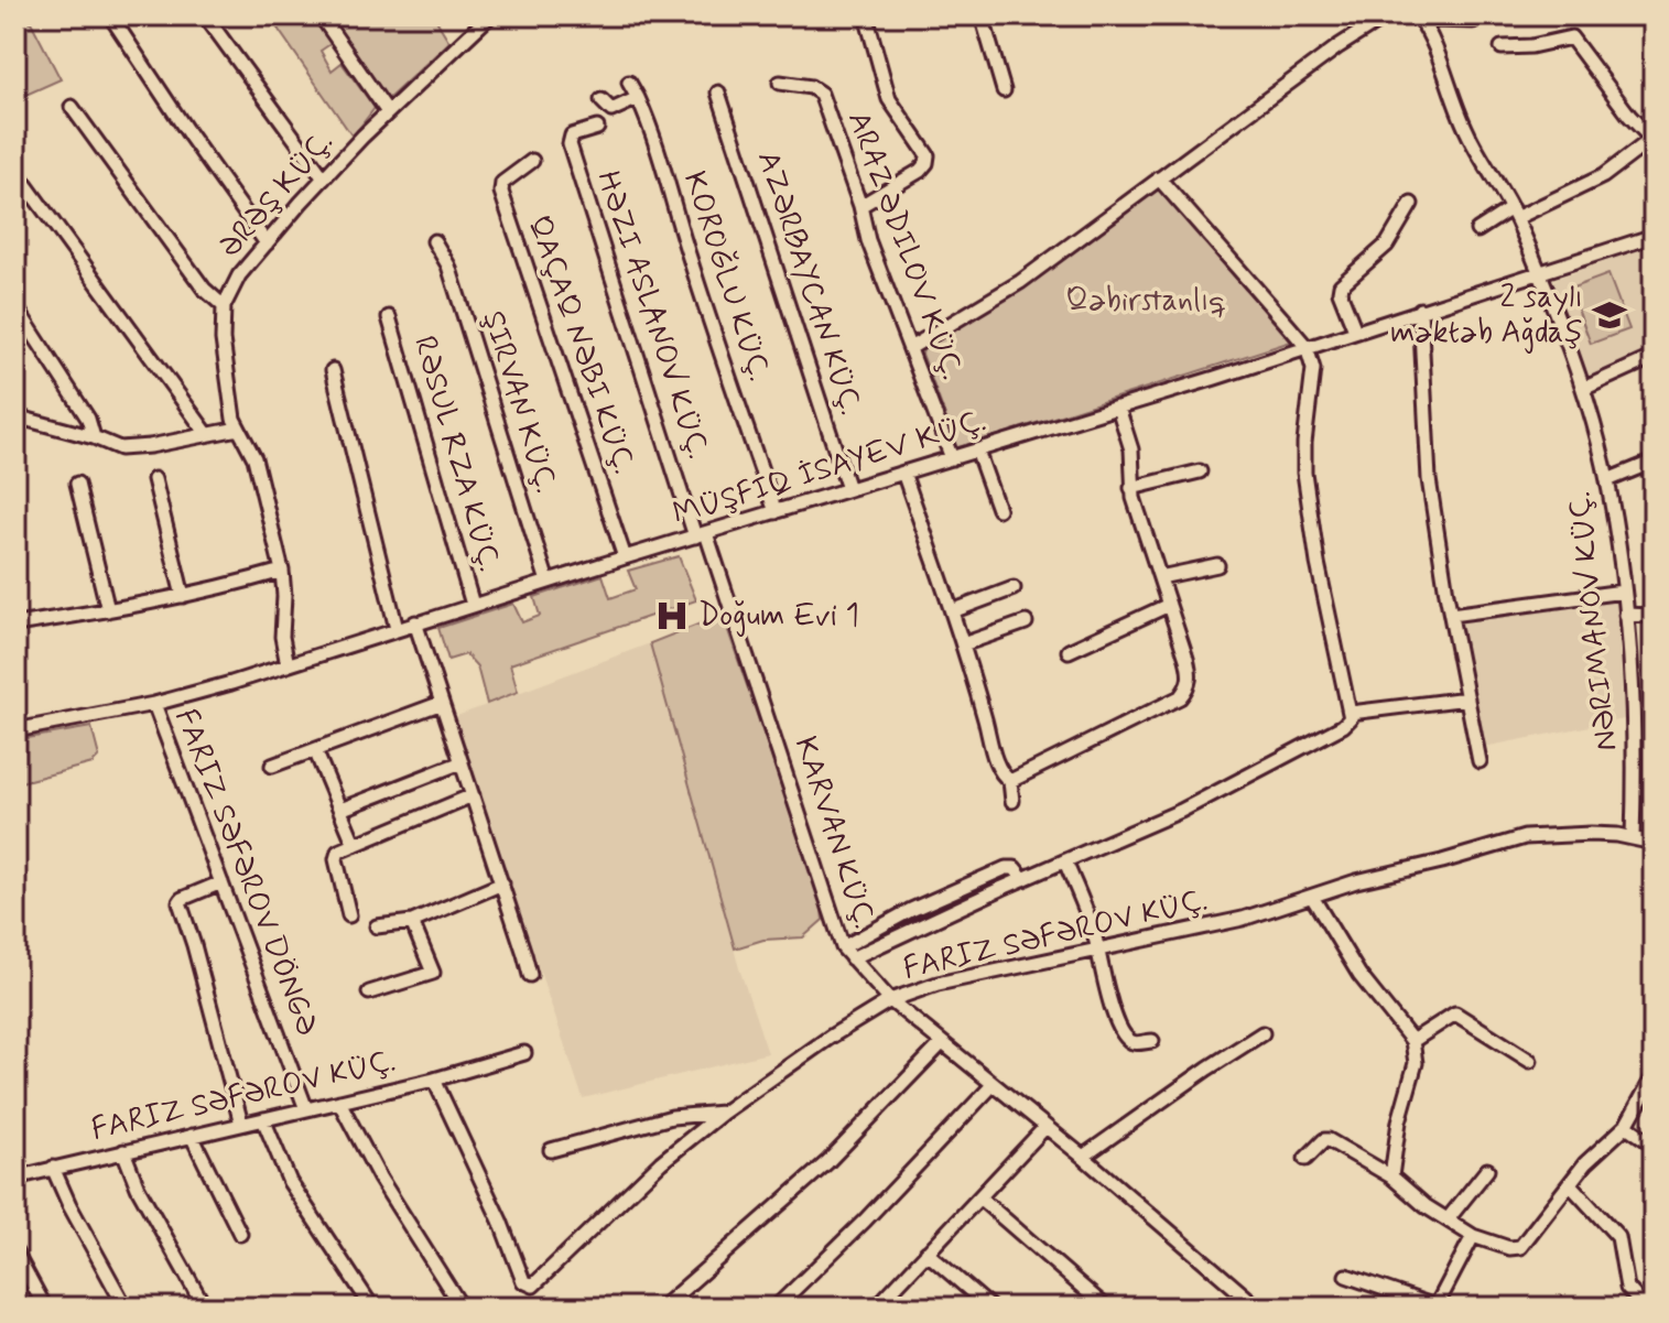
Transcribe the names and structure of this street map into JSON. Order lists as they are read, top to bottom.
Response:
{
  "streets": {
    "street": [
      "ƏRƏŞ KÜÇ.",
      "ARAZ ƏDILOV KÜÇ.",
      "KOROĞLU KÜÇ.",
      "AZƏRBAYCAN KÜÇ.",
      "HƏZI ASLANOV KÜÇ.",
      "QAÇAQ NƏBI KÜÇ.",
      "ŞIRVAN KÜÇ.",
      "RƏSUL RZA KÜÇ.",
      "MÜŞFIQ İSAYEV KÜÇ.",
      "NƏRIMANOV KÜÇ.",
      "KARVAN KÜÇ.",
      "FARIZ SƏFƏROV DÖNGƏ",
      "FARIZ SƏFƏROV KÜÇ."
    ]
  },
  "crossings": [
    ["ƏRƏŞ KÜÇ.", "MÜŞFIQ İSAYEV KÜÇ."],
    ["ARAZ ƏDILOV KÜÇ.", "MÜŞFIQ İSAYEV KÜÇ."],
    ["KOROĞLU KÜÇ.", "MÜŞFIQ İSAYEV KÜÇ."],
    ["AZƏRBAYCAN KÜÇ.", "MÜŞFIQ İSAYEV KÜÇ."],
    ["HƏZI ASLANOV KÜÇ.", "MÜŞFIQ İSAYEV KÜÇ."],
    ["HƏZI ASLANOV KÜÇ.", "KARVAN KÜÇ."],
    ["QAÇAQ NƏBI KÜÇ.", "MÜŞFIQ İSAYEV KÜÇ."],
    ["ŞIRVAN KÜÇ.", "MÜŞFIQ İSAYEV KÜÇ."],
    ["RƏSUL RZA KÜÇ.", "MÜŞFIQ İSAYEV KÜÇ."],
    ["MÜŞFIQ İSAYEV KÜÇ.", "NƏRIMANOV KÜÇ."],
    ["MÜŞFIQ İSAYEV KÜÇ.", "KARVAN KÜÇ."],
    ["MÜŞFIQ İSAYEV KÜÇ.", "FARIZ SƏFƏROV DÖNGƏ"],
    ["NƏRIMANOV KÜÇ.", "FARIZ SƏFƏROV KÜÇ."],
    ["KARVAN KÜÇ.", "FARIZ SƏFƏROV KÜÇ."],
    ["FARIZ SƏFƏROV DÖNGƏ", "FARIZ SƏFƏROV KÜÇ."]
  ],
  "parks": ["Qəbirstanlıq"],
  "places": {
    "school or university": ["2 saylı məktəb Ağdaş"],
    "hospital": ["Doğum Evi 1"]
  }
}
